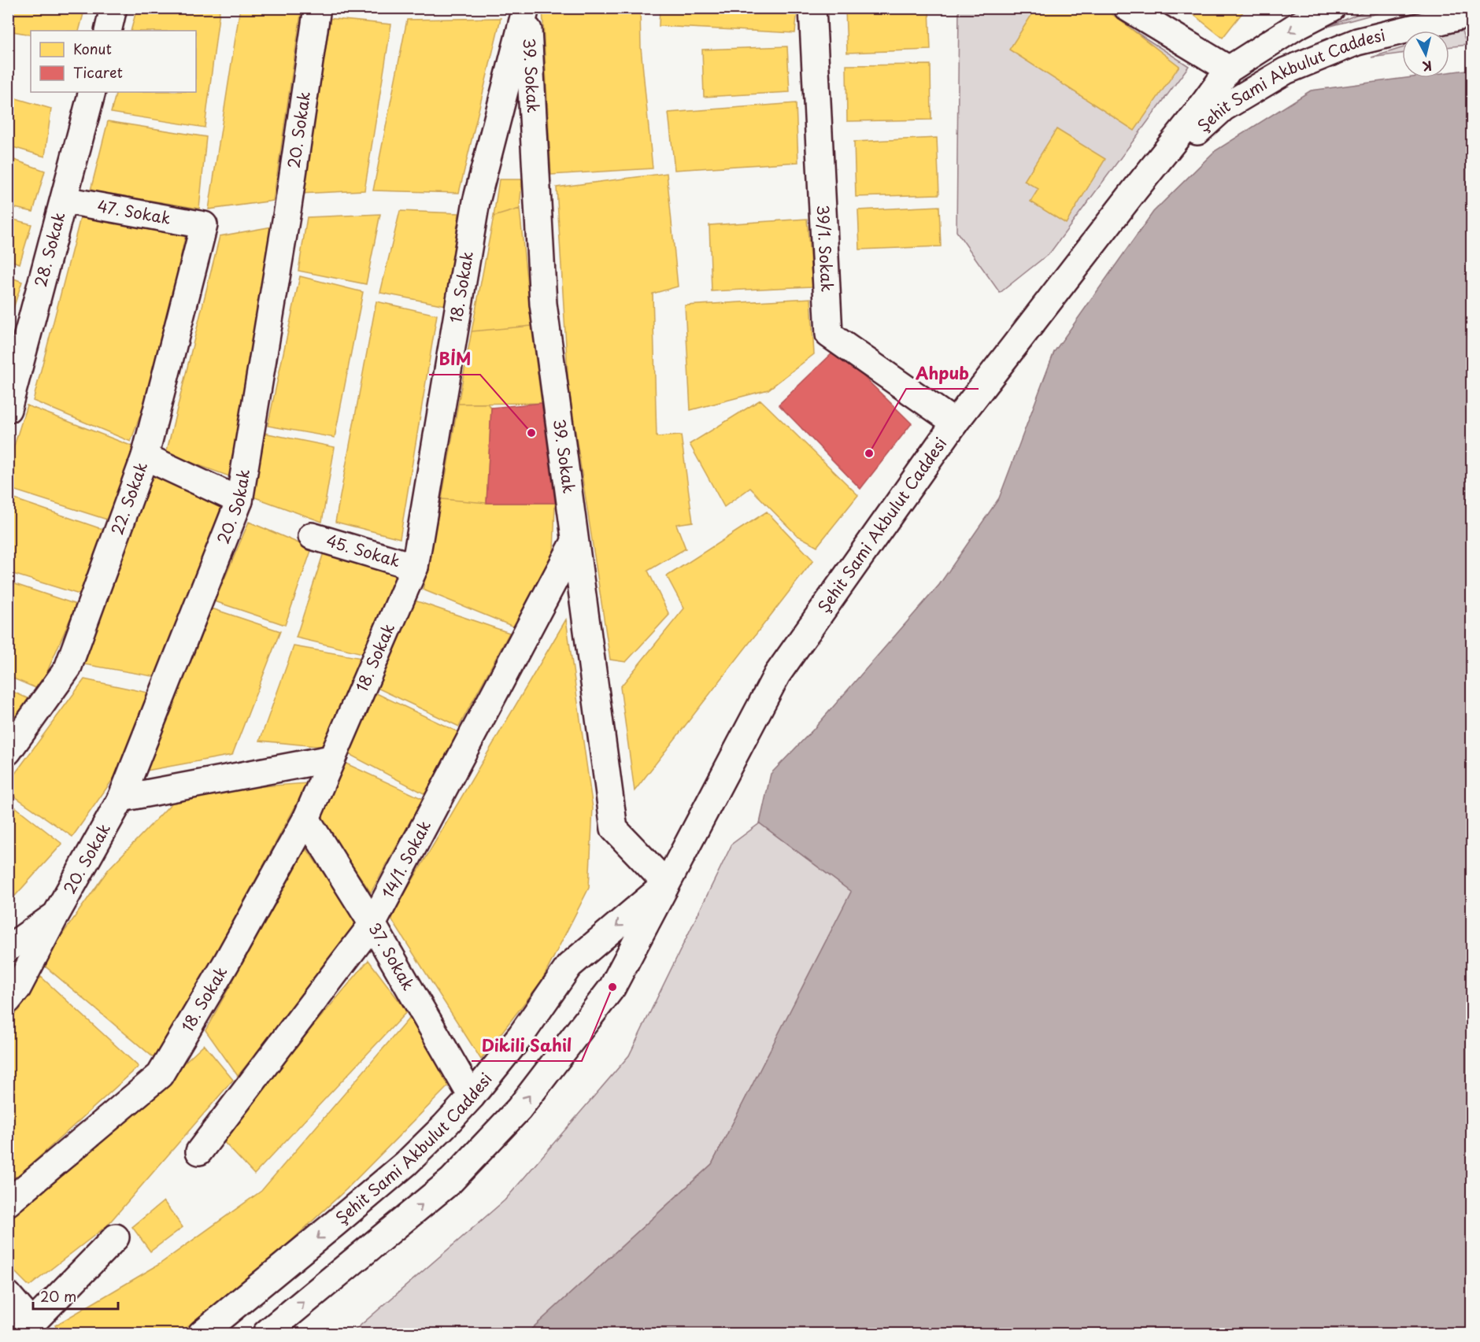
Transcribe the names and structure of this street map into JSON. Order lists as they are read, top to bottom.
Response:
{
  "streets": {
    "street": [
      "39. Sokak",
      "Şehit Sami Akbulut Caddesi",
      "20. Sokak",
      "47. Sokak",
      "39/1. Sokak",
      "28. Sokak",
      "18. Sokak",
      "22. Sokak",
      "45. Sokak",
      "14/1. Sokak",
      "37. Sokak"
    ]
  },
  "crossings": [
    ["39. Sokak", "Şehit Sami Akbulut Caddesi"],
    ["39. Sokak", "18. Sokak"],
    ["39. Sokak", "14/1. Sokak"],
    ["Şehit Sami Akbulut Caddesi", "39/1. Sokak"],
    ["Şehit Sami Akbulut Caddesi", "37. Sokak"],
    ["47. Sokak", "28. Sokak"],
    ["47. Sokak", "22. Sokak"],
    ["18. Sokak", "45. Sokak"],
    ["18. Sokak", "37. Sokak"],
    ["14/1. Sokak", "37. Sokak"]
  ],
  "places": ["BİM", "Ahpub", "Dikili Sahil"],
  "legend": ["Konut", "Ticaret"],
  "scale_bar": "20 m",
  "north": "bottom"
}
